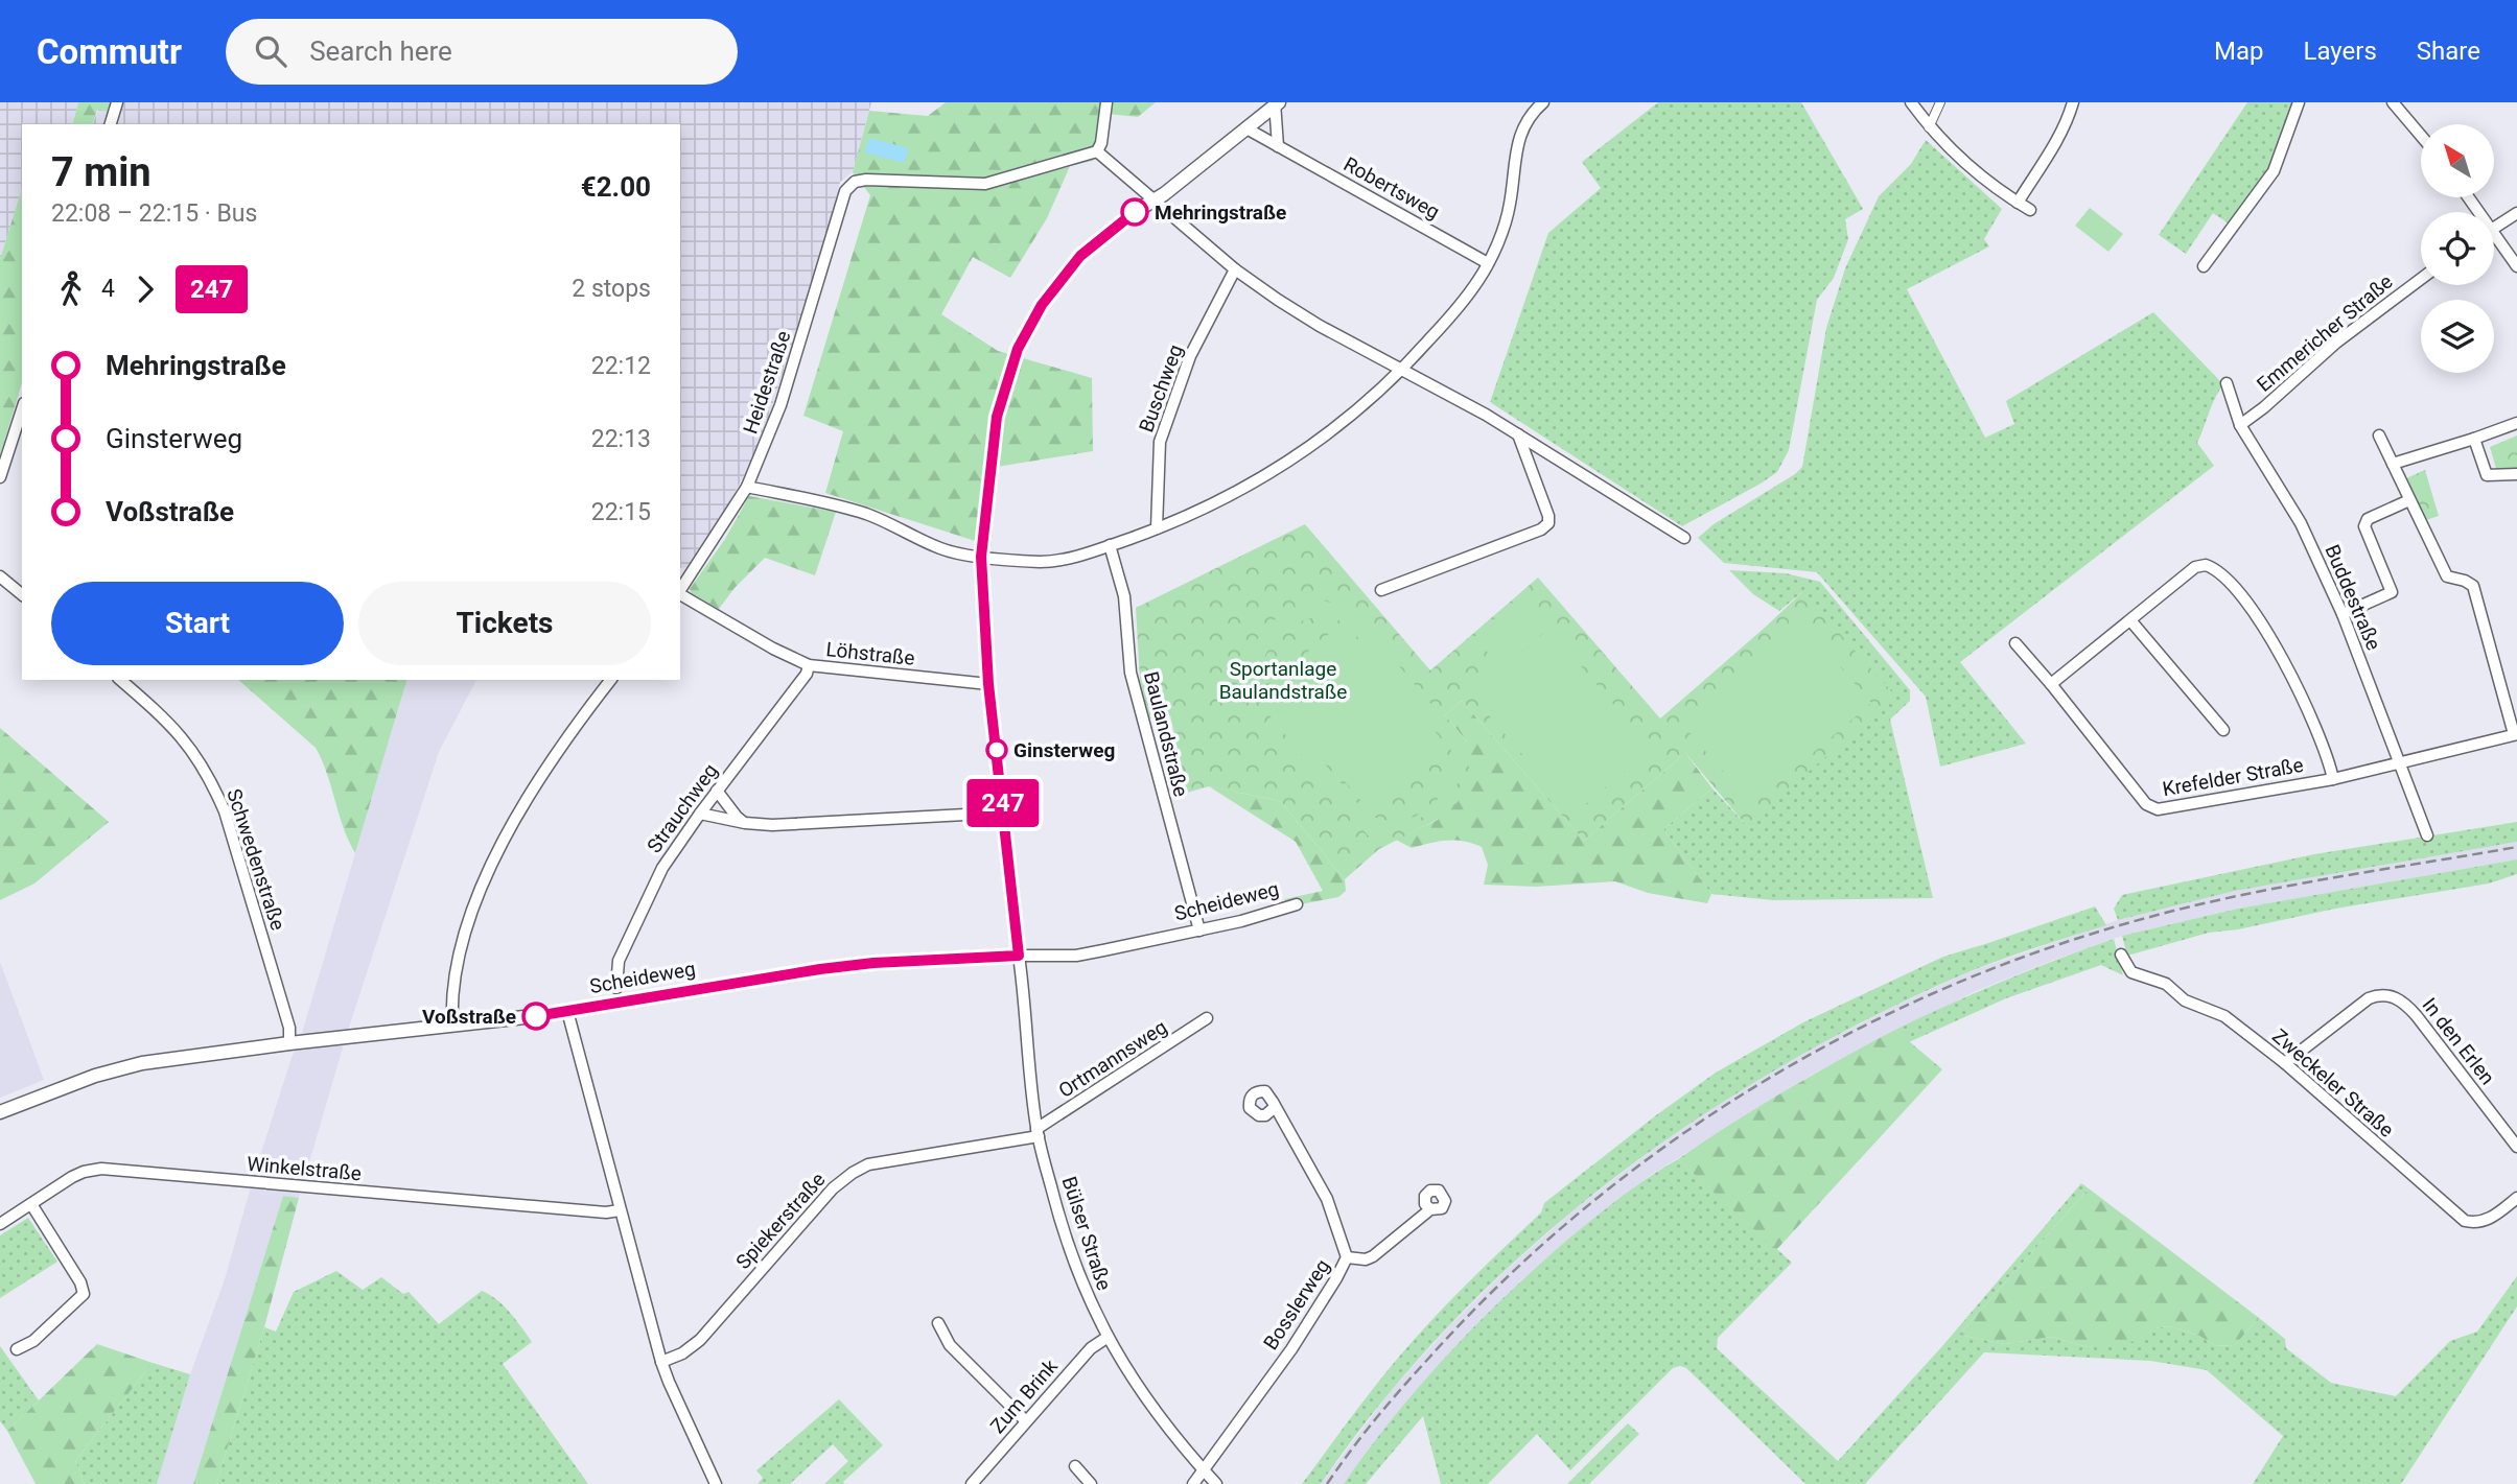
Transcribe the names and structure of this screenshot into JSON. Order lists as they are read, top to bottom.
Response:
{
  "streets": {
    "street": [
      "Robertsweg",
      "Emmericher Straße",
      "Heidestraße",
      "Buschweg",
      "Buddestraße",
      "Löhstraße",
      "Baulandstraße",
      "Krefelder Straße",
      "Strauchweg",
      "Schwedenstraße",
      "Scheideweg",
      "In den Erlen",
      "Ortmannsweg",
      "Zweckeler Straße",
      "Winkelstraße",
      "Spiekerstraße",
      "Bülser Straße",
      "Bosslerweg",
      "Zum Brink"
    ]
  },
  "crossings": [
    ["Emmericher Straße", "Buddestraße"],
    ["Buddestraße", "Krefelder Straße"],
    ["Löhstraße", "Strauchweg"],
    ["Baulandstraße", "Scheideweg"],
    ["Schwedenstraße", "Scheideweg"],
    ["Scheideweg", "Bülser Straße"],
    ["In den Erlen", "Zweckeler Straße"],
    ["Ortmannsweg", "Spiekerstraße"],
    ["Ortmannsweg", "Bülser Straße"],
    ["Spiekerstraße", "Bülser Straße"],
    ["Bülser Straße", "Bosslerweg"],
    ["Bülser Straße", "Zum Brink"]
  ],
  "parks": ["Sportanlage Baulandstraße"],
  "places": ["Mehringstraße", "Ginsterweg", "Voßstraße"],
  "lines": ["bus line 247"],
  "north": "top left",
  "page": {
    "header": "Commutr",
    "search": "Search here",
    "nav": ["Map", "Layers", "Share"],
    "on_map": "247",
    "heading": ["7 min", "22:08 – 22:15 · Bus", "€2.00"],
    "legs": ["4", "247", "2 stops"],
    "list": [
      {
        "name": "Mehringstraße",
        "value": "22:12"
      },
      {
        "name": "Ginsterweg",
        "value": "22:13"
      },
      {
        "name": "Voßstraße",
        "value": "22:15"
      }
    ],
    "buttons": ["Start", "Tickets"]
  }
}
